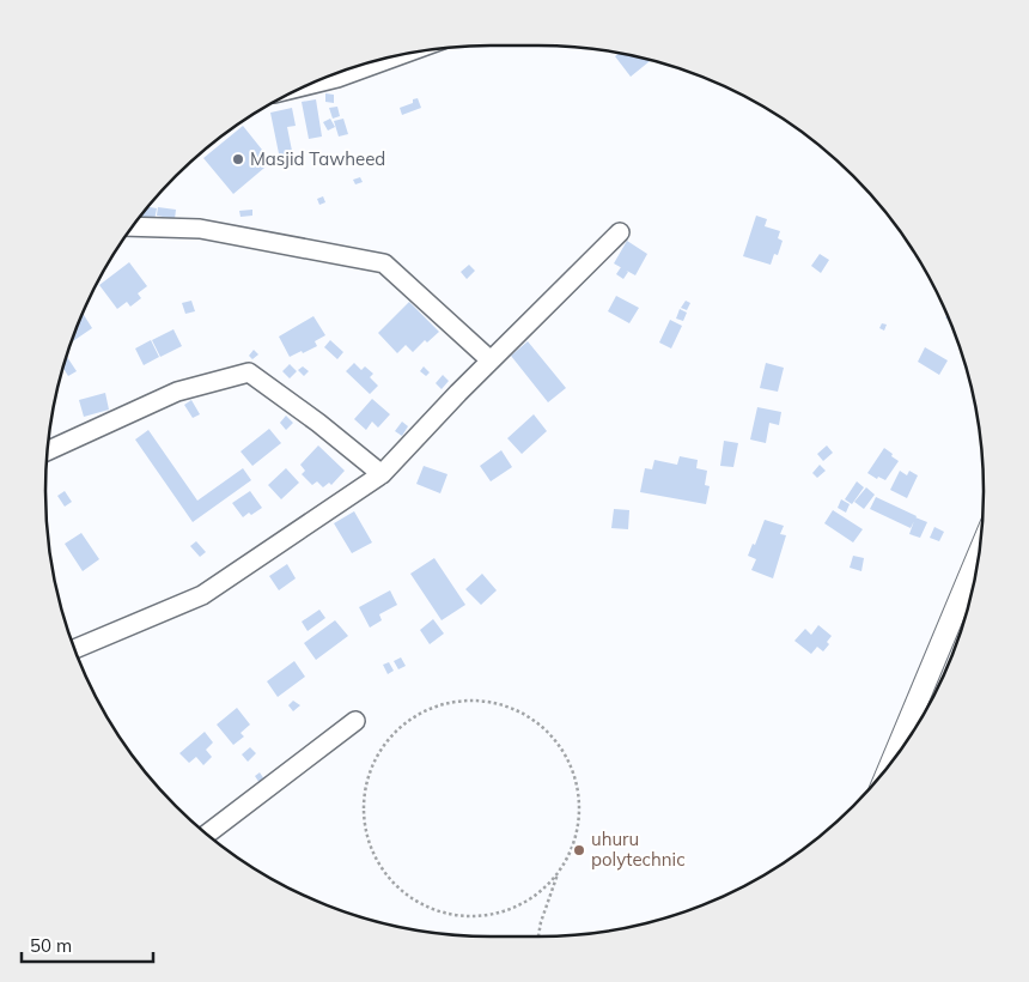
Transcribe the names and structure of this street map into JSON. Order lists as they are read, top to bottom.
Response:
{
  "places": ["Masjid Tawheed", "uhuru polytechnic"],
  "scale_bar": "50 m"
}
